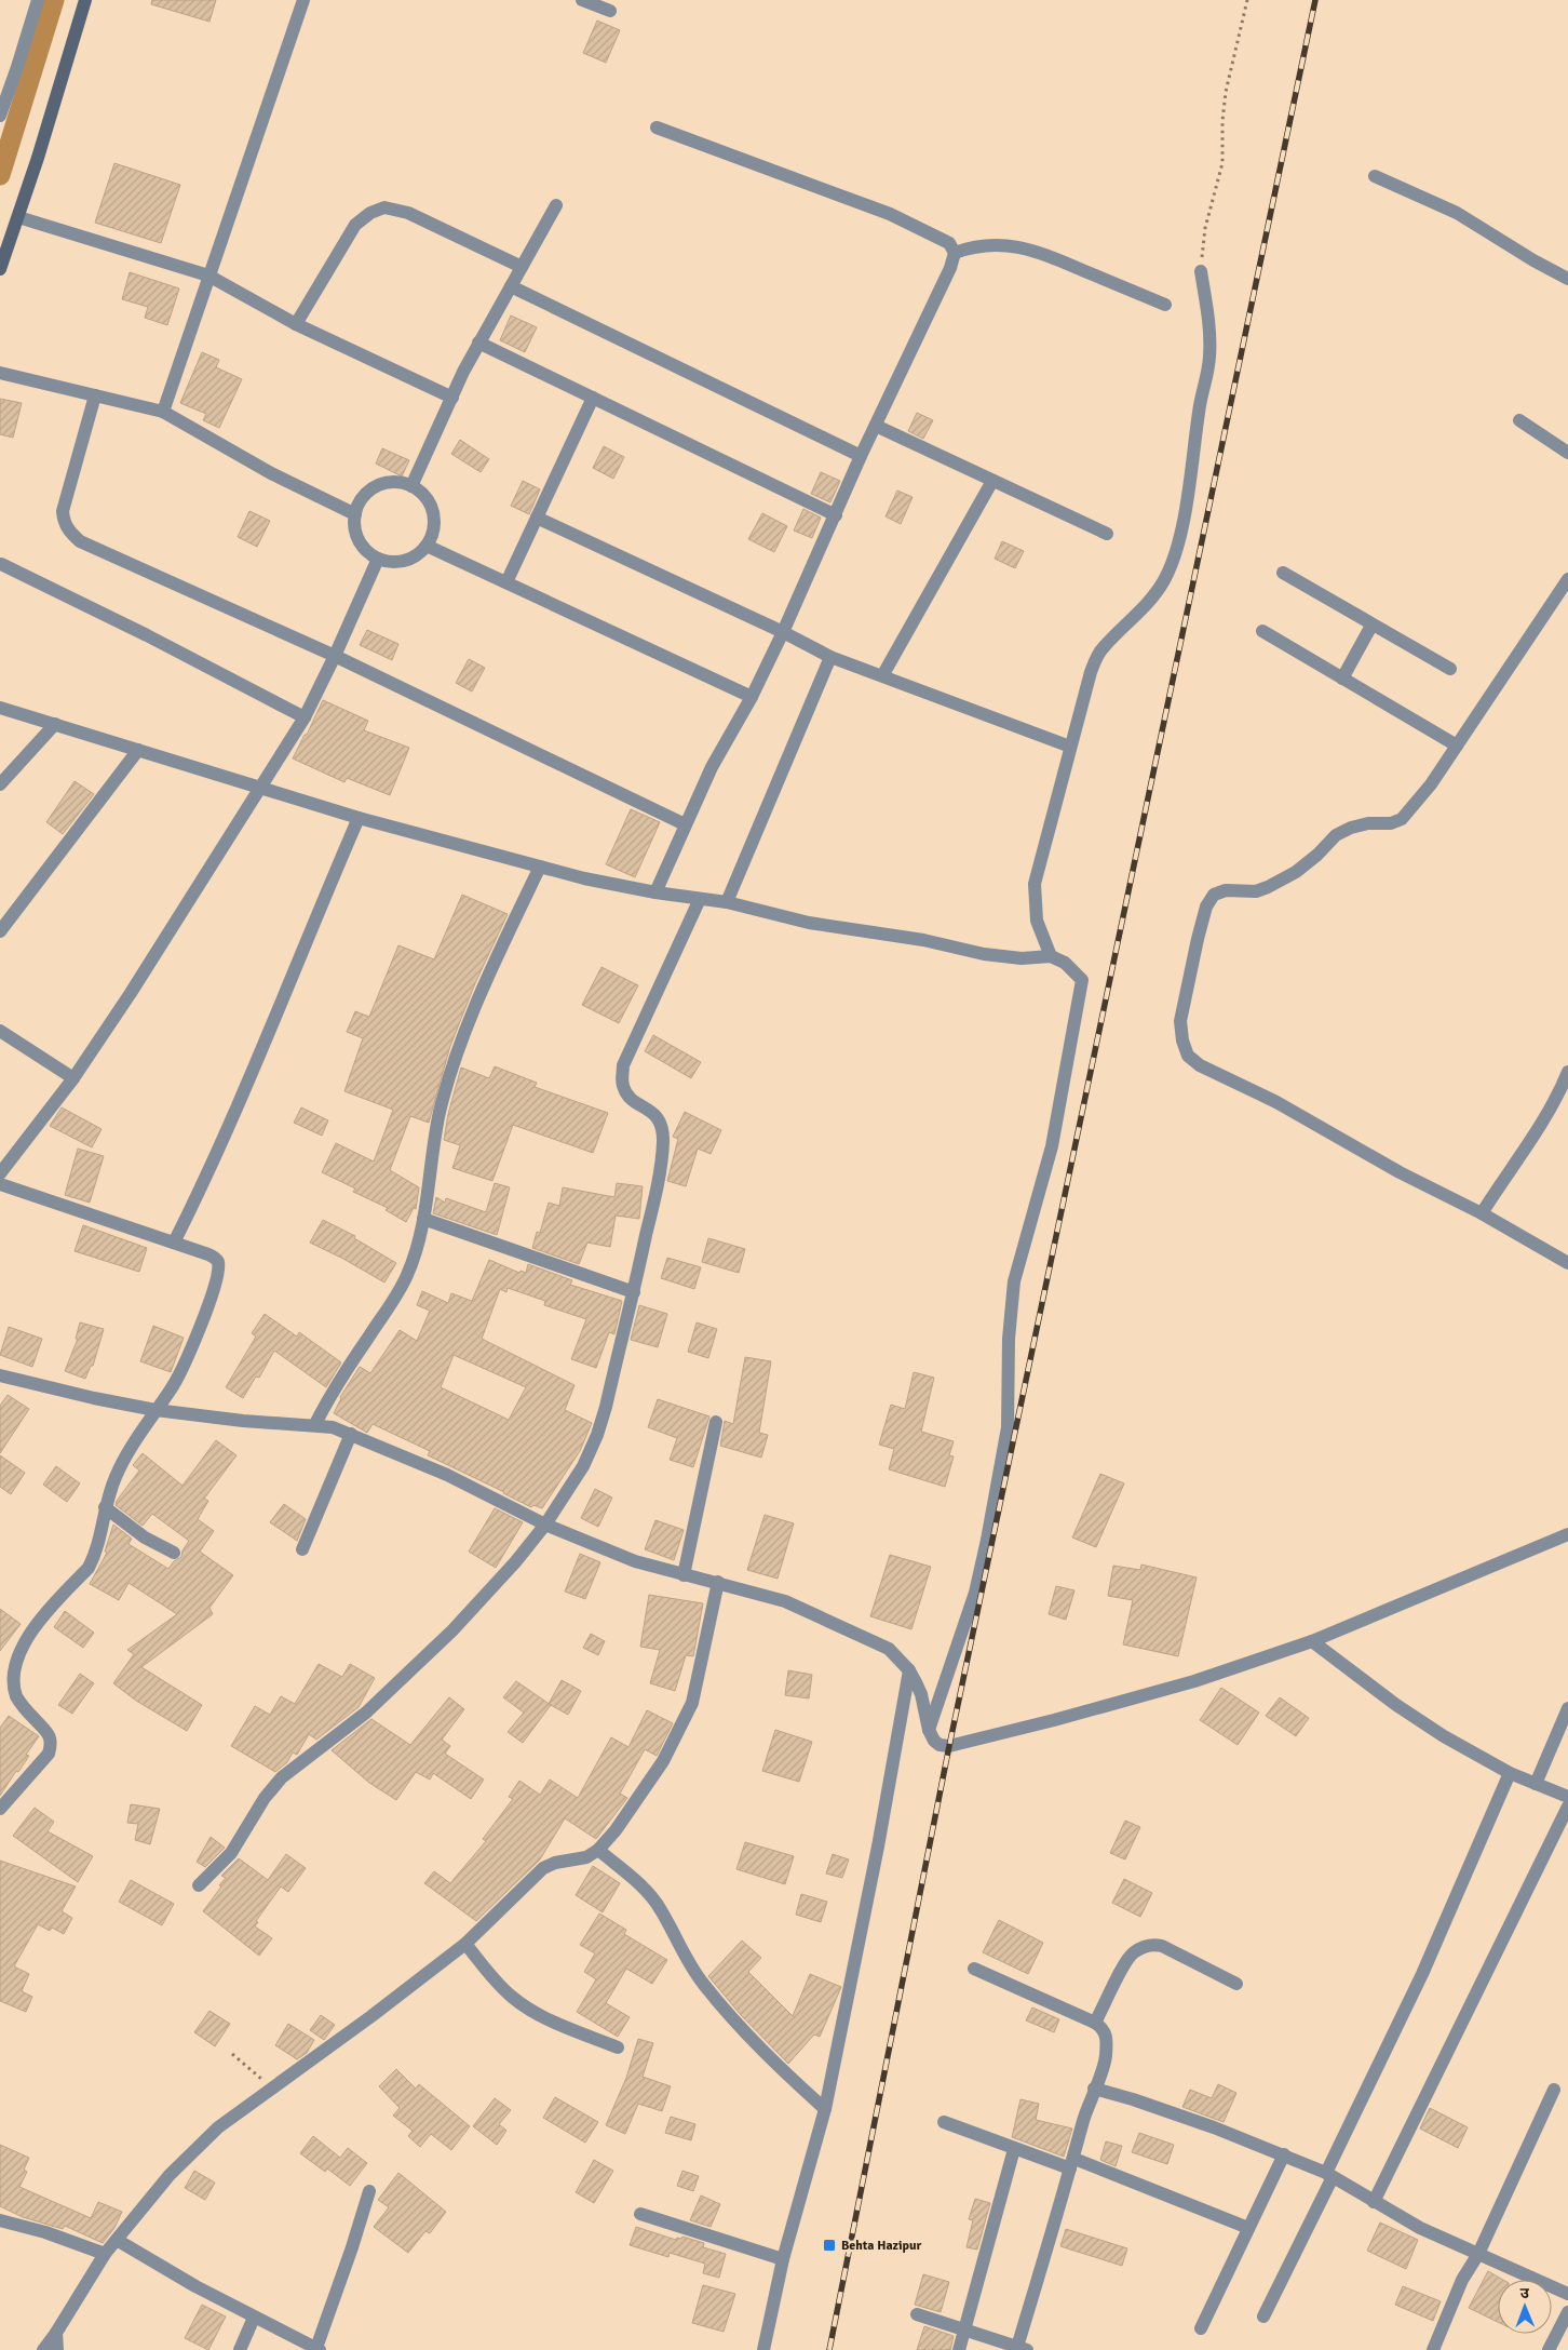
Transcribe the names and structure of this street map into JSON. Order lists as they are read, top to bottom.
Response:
{
  "places": {
    "transit": ["Behta Hazipur"]
  },
  "north": "top"
}
